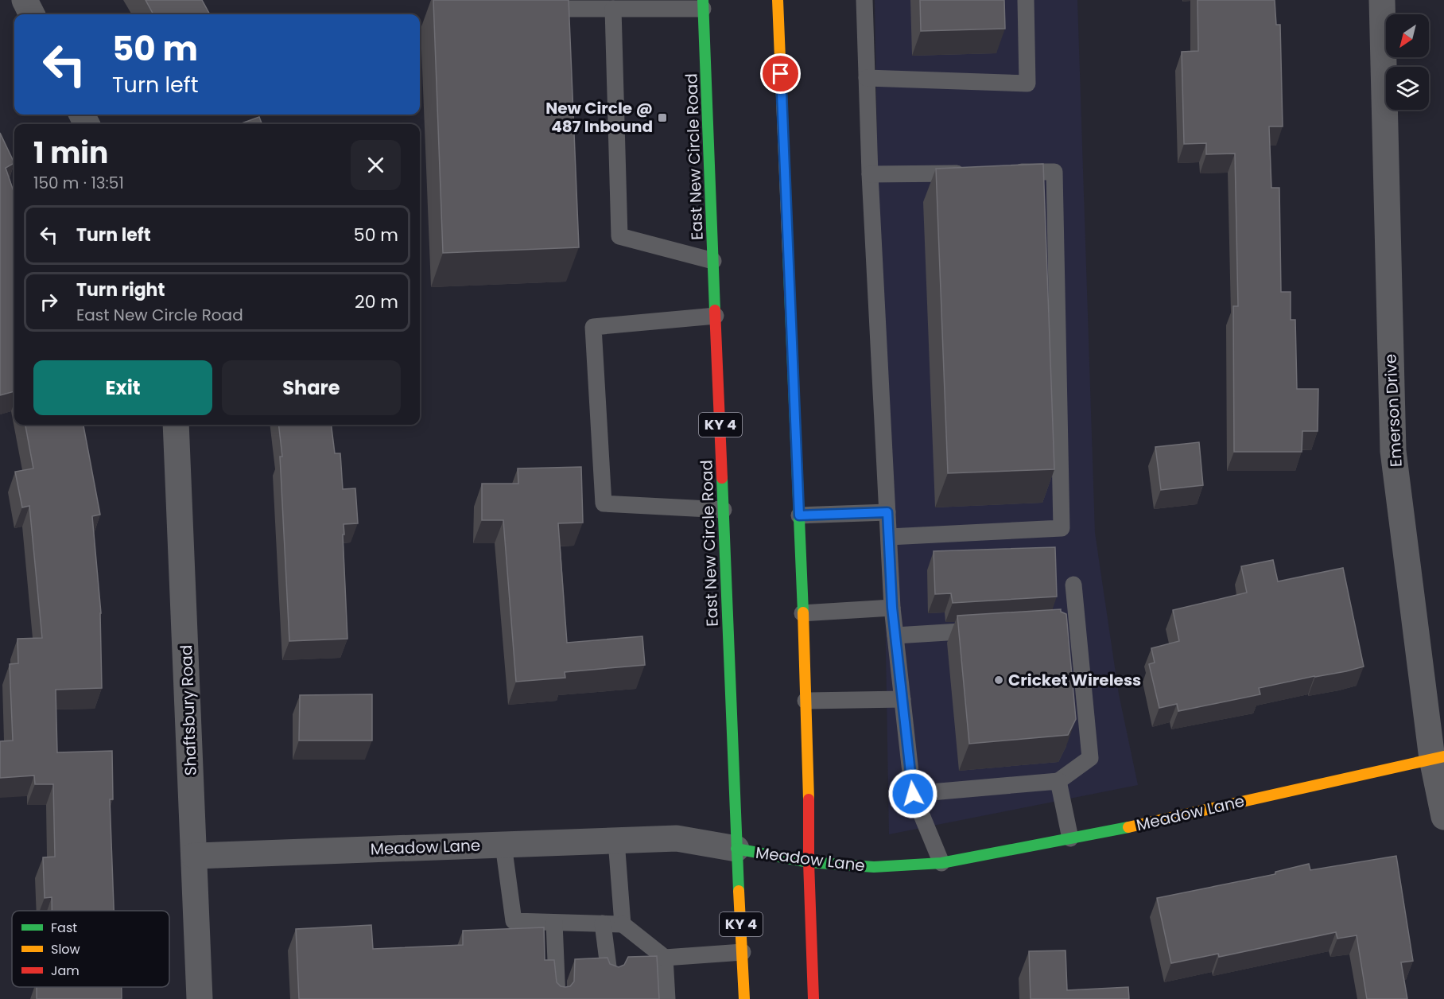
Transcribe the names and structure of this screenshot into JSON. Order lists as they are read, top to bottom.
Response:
{
  "streets": {
    "main road": ["East New Circle Road", "KY 4", "Meadow Lane"],
    "street": ["Emerson Drive", "Shaftsbury Road"]
  },
  "crossings": [
    ["East New Circle Road", "Meadow Lane"],
    ["Emerson Drive", "Meadow Lane"],
    ["Shaftsbury Road", "Meadow Lane"]
  ],
  "places": {
    "transit": ["New Circle @ 487 Inbound"],
    "other": ["Cricket Wireless"]
  },
  "legend": ["Fast", "Slow", "Jam"],
  "north": "bottom left",
  "page": {
    "turn": ["50 m", "Turn left"],
    "heading": ["1 min", "150 m · 13:51"],
    "list": [
      {
        "name": "Turn left",
        "value": "50 m"
      },
      {
        "name": "Turn right",
        "note": "East New Circle Road",
        "value": "20 m"
      }
    ],
    "buttons": ["Exit", "Share"]
  }
}
